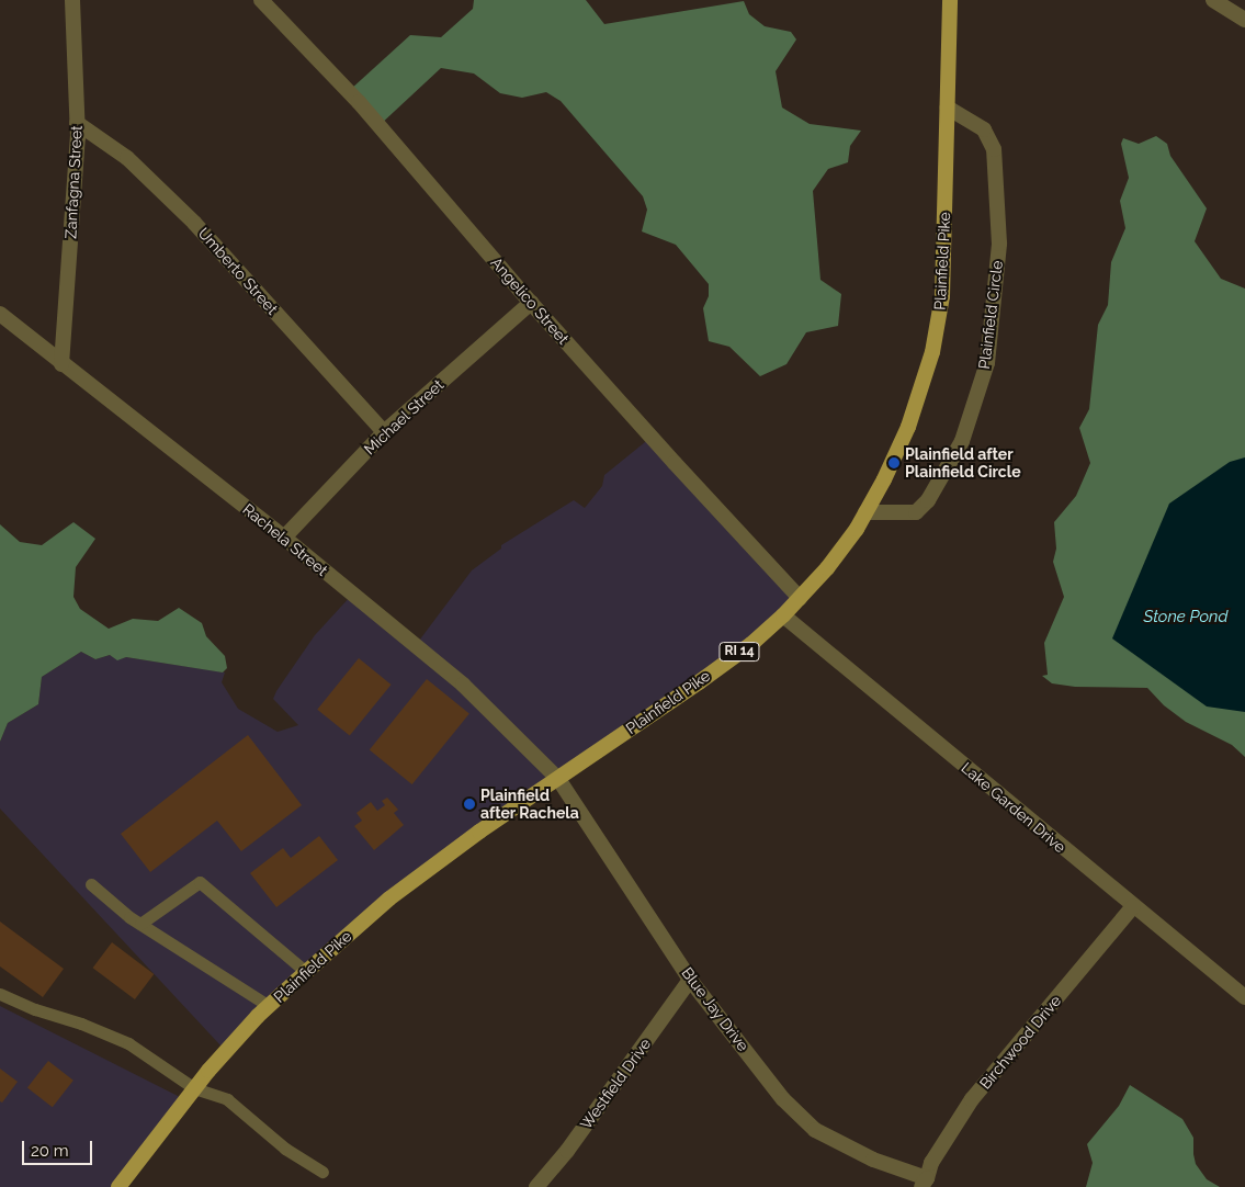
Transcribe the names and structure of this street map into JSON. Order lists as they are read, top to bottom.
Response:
{
  "streets": {
    "main road": ["Plainfield Pike", "RI 14"],
    "street": [
      "Zanfagna Street",
      "Umberto Street",
      "Angelico Street",
      "Plainfield Circle",
      "Michael Street",
      "Rachela Street",
      "Lake Garden Drive",
      "Blue Jay Drive",
      "Birchwood Drive",
      "Westfield Drive"
    ]
  },
  "crossings": [
    ["Zanfagna Street", "Umberto Street"],
    ["Zanfagna Street", "Rachela Street"],
    ["Plainfield Pike", "Angelico Street"],
    ["Plainfield Pike", "Plainfield Circle"],
    ["Plainfield Pike", "Rachela Street"],
    ["Plainfield Pike", "Lake Garden Drive"],
    ["Plainfield Pike", "Blue Jay Drive"],
    ["Umberto Street", "Michael Street"],
    ["Angelico Street", "Michael Street"],
    ["Michael Street", "Rachela Street"],
    ["Rachela Street", "Blue Jay Drive"],
    ["Lake Garden Drive", "Birchwood Drive"],
    ["Blue Jay Drive", "Birchwood Drive"],
    ["Blue Jay Drive", "Westfield Drive"]
  ],
  "water": ["Stone Pond"],
  "places": ["Plainfield after Plainfield Circle", "Plainfield after Rachela"],
  "scale_bar": "20 m"
}
